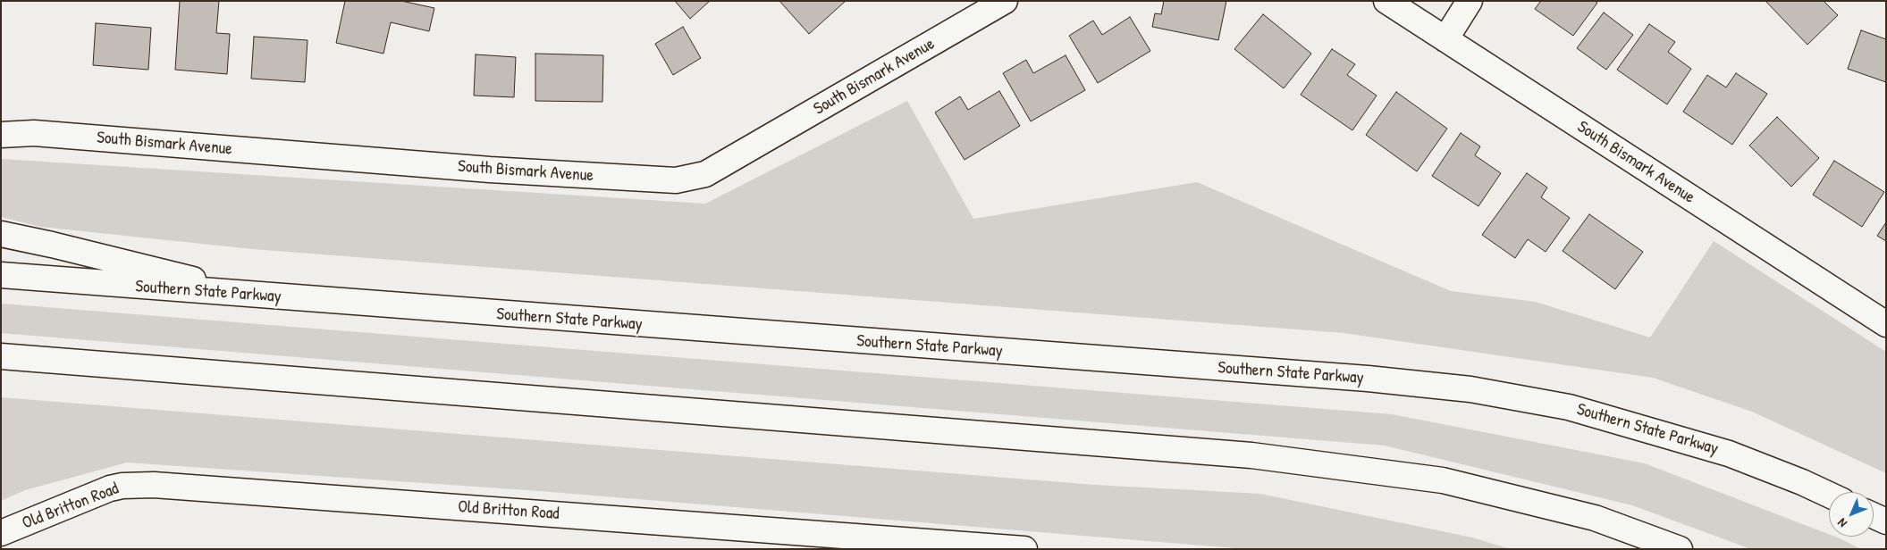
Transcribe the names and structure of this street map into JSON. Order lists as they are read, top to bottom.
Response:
{
  "streets": {
    "main road": ["South Bismark Avenue", "Southern State Parkway", "Old Britton Road"]
  },
  "north": "bottom left"
}
